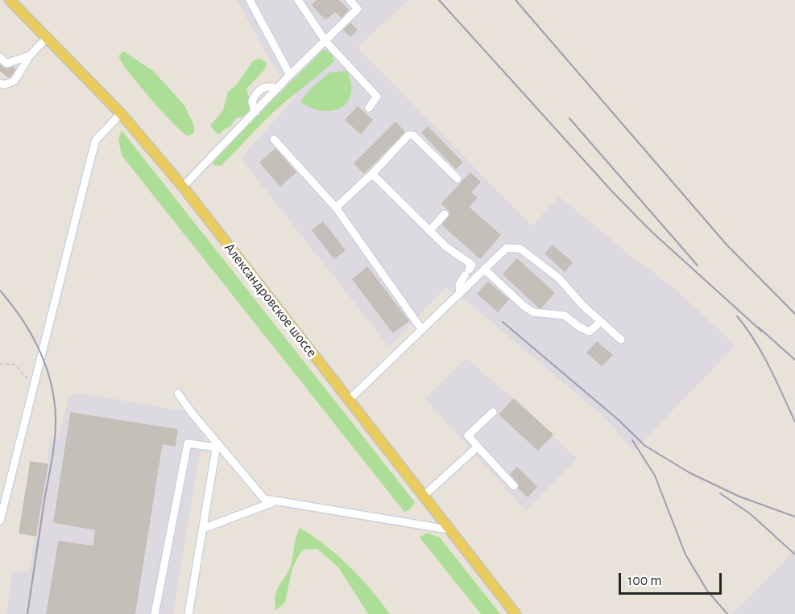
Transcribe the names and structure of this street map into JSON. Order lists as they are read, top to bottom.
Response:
{
  "streets": {
    "main road": ["Александровское шоссе"]
  },
  "scale_bar": "100 m"
}
